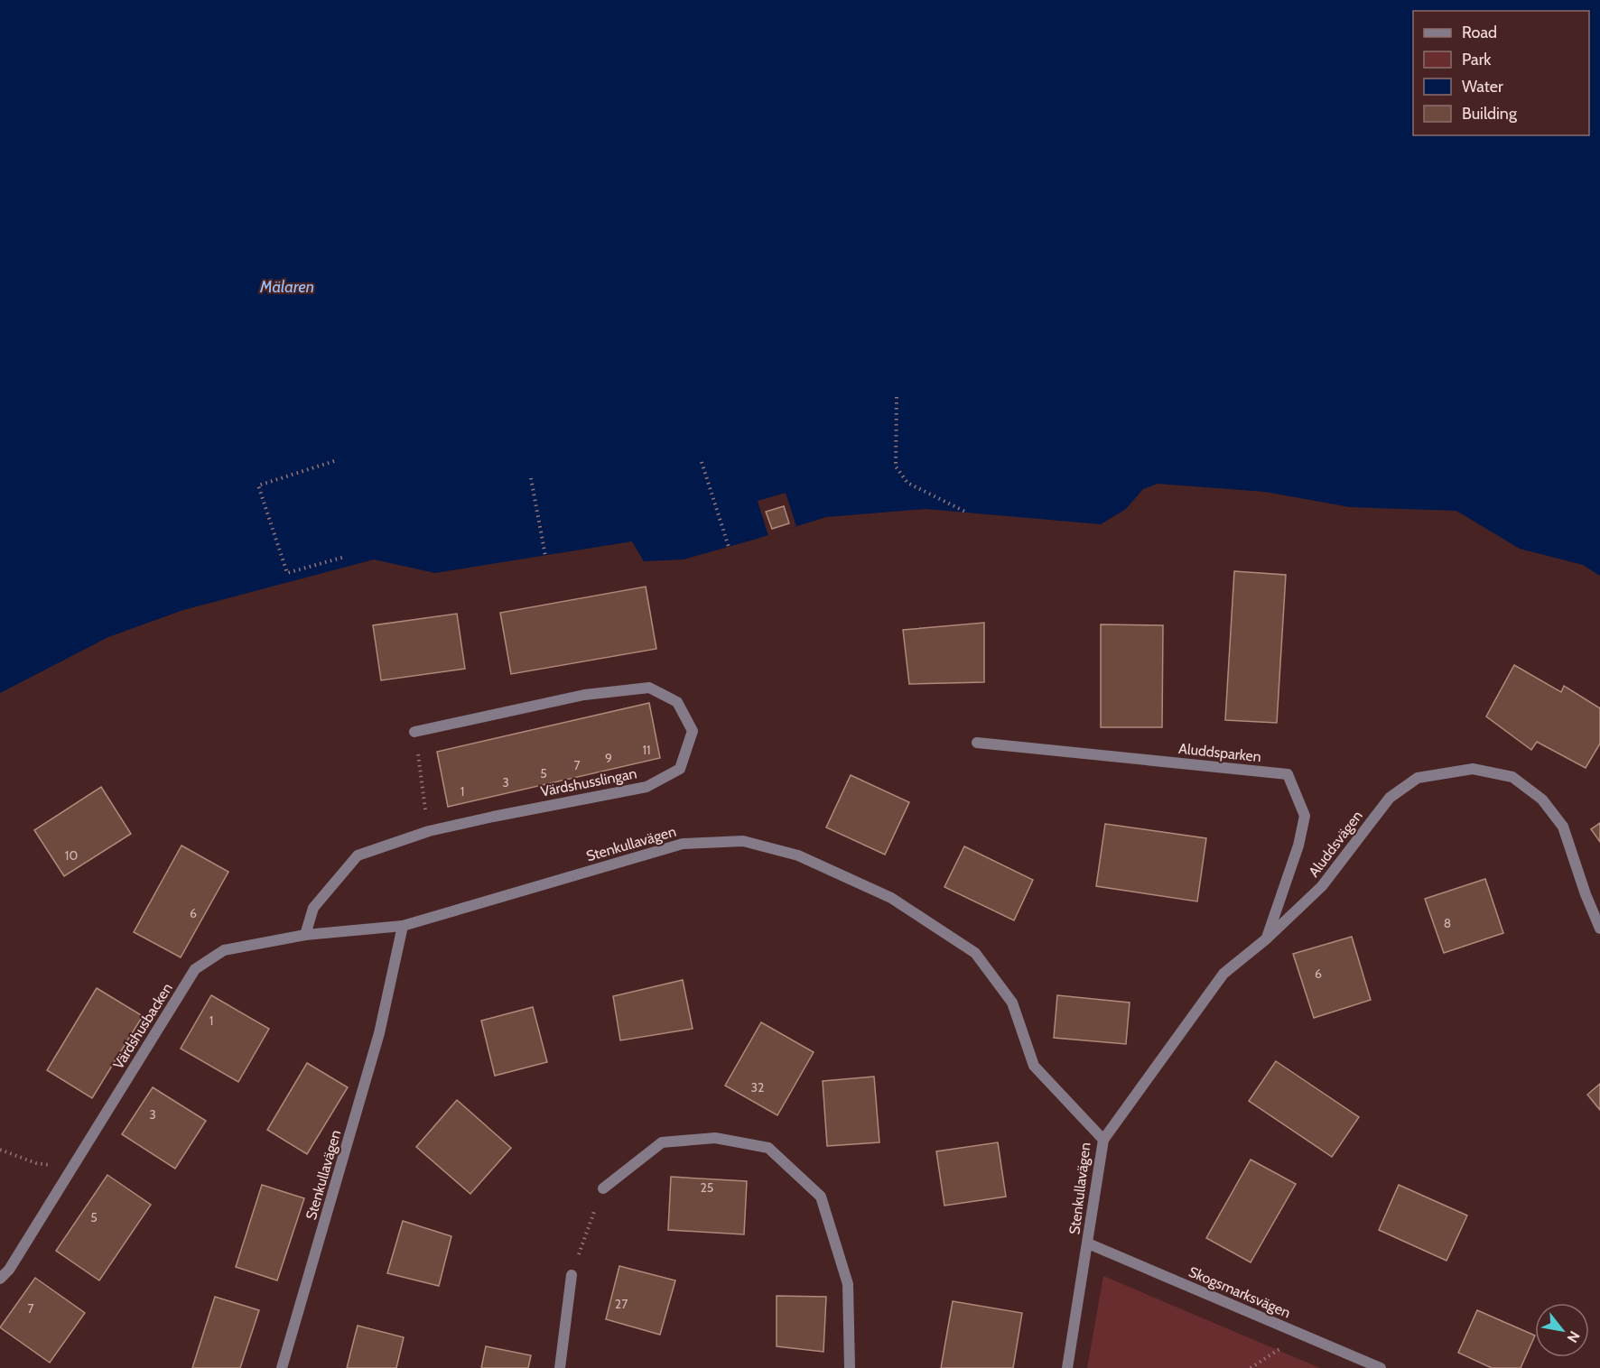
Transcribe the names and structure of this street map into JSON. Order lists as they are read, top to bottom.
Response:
{
  "streets": {
    "street": [
      "Aluddsparken",
      "Värdshusslingan",
      "Stenkullavägen",
      "Aluddsvägen",
      "Värdshusbacken",
      "Skogsmarksvägen"
    ]
  },
  "crossings": [
    ["Aluddsparken", "Aluddsvägen"],
    ["Värdshusslingan", "Värdshusbacken"],
    ["Stenkullavägen", "Aluddsvägen"],
    ["Stenkullavägen", "Värdshusbacken"],
    ["Stenkullavägen", "Skogsmarksvägen"]
  ],
  "water": ["Mälaren"],
  "house_numbers": [
    "11",
    "9",
    "7",
    "5",
    "3",
    "1",
    "10",
    "6",
    "8",
    "6",
    "1",
    "32",
    "3",
    "25",
    "5",
    "27",
    "7"
  ],
  "legend": [
    "Road",
    "Park",
    "Water",
    "Building"
  ],
  "north": "bottom right"
}
